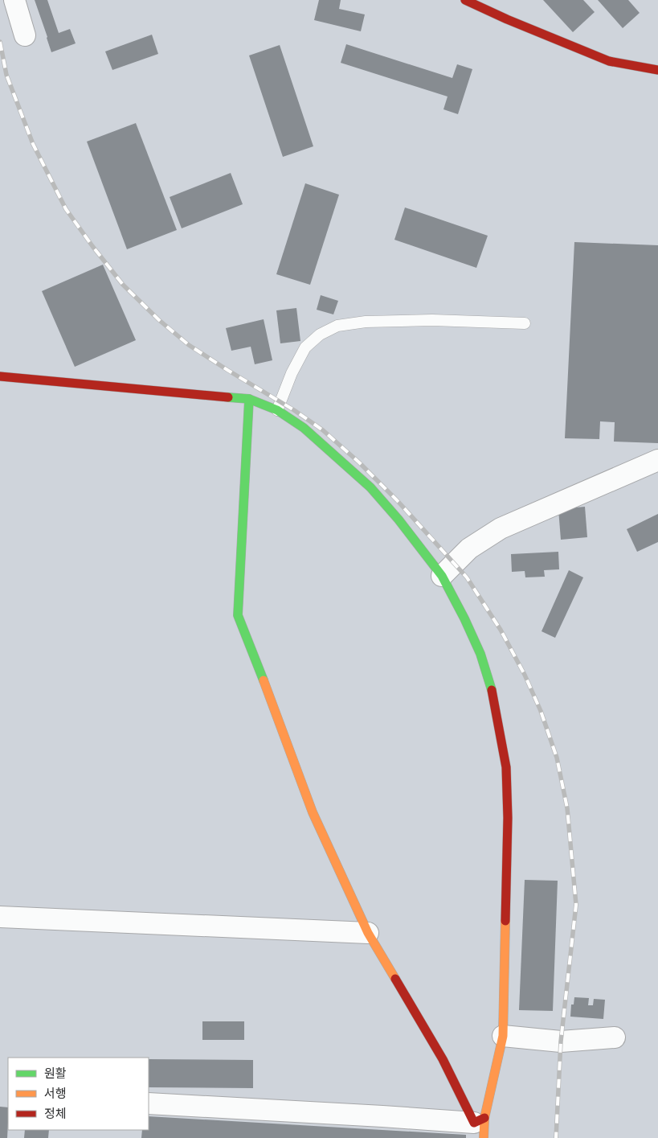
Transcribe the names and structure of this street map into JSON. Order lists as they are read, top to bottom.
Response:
{
  "legend": ["원활", "서행", "정체"]
}
